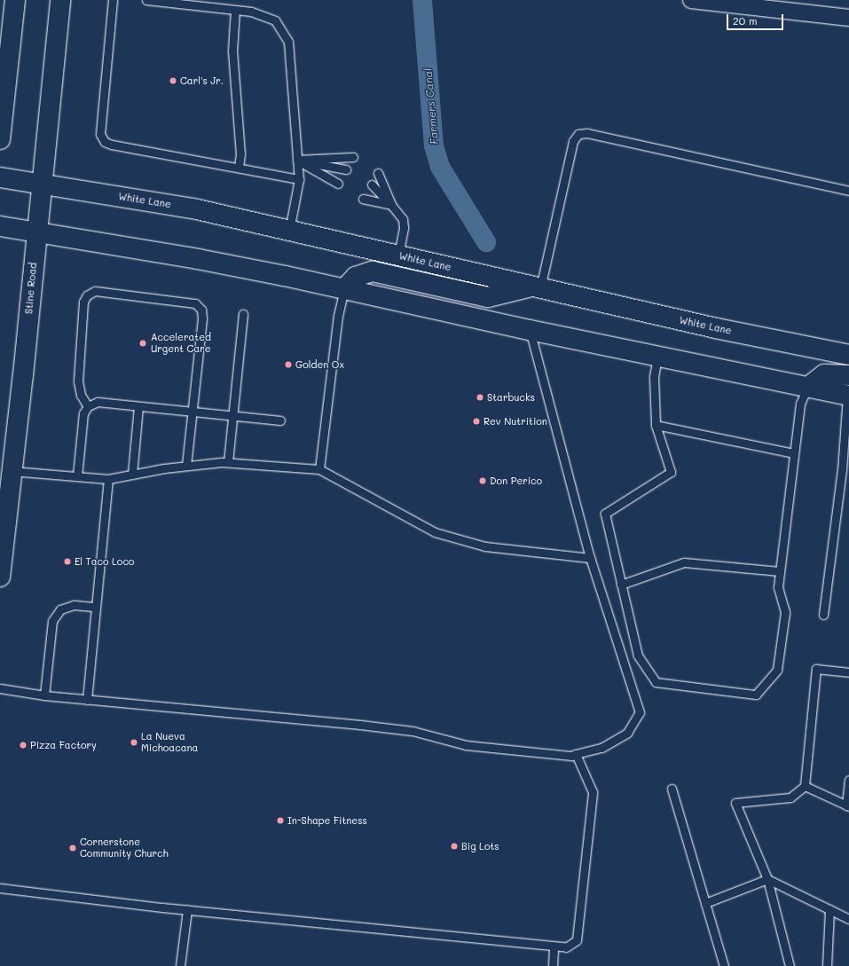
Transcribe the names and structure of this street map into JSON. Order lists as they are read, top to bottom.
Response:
{
  "streets": {
    "main road": ["White Lane", "Stine Road"]
  },
  "crossings": [
    ["White Lane", "Stine Road"]
  ],
  "water": ["Farmers Canal"],
  "places": [
    "Carl's Jr.",
    "Accelerated Urgent Care",
    "Golden Ox",
    "Starbucks",
    "Rev Nutrition",
    "Don Perico",
    "El Taco Loco",
    "La Nueva Michoacana",
    "Pizza Factory",
    "In-Shape Fitness",
    "Big Lots",
    "Cornerstone Community Church"
  ],
  "scale_bar": "20 m"
}
